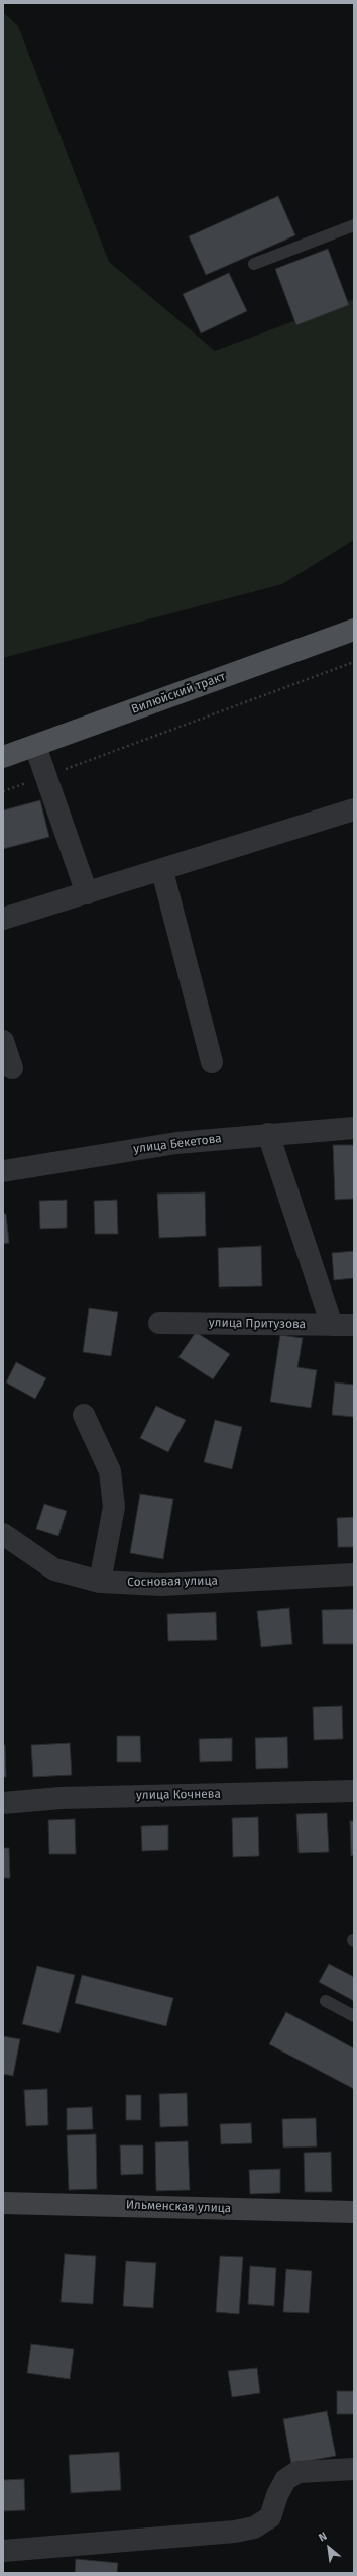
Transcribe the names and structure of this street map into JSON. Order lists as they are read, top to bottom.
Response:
{
  "streets": {
    "main road": ["Вилюйский тракт", "Ильменская улица"],
    "street": [
      "улица Бекетова",
      "улица Притузова",
      "Сосновая улица",
      "улица Кочнева"
    ]
  },
  "north": "top left"
}
